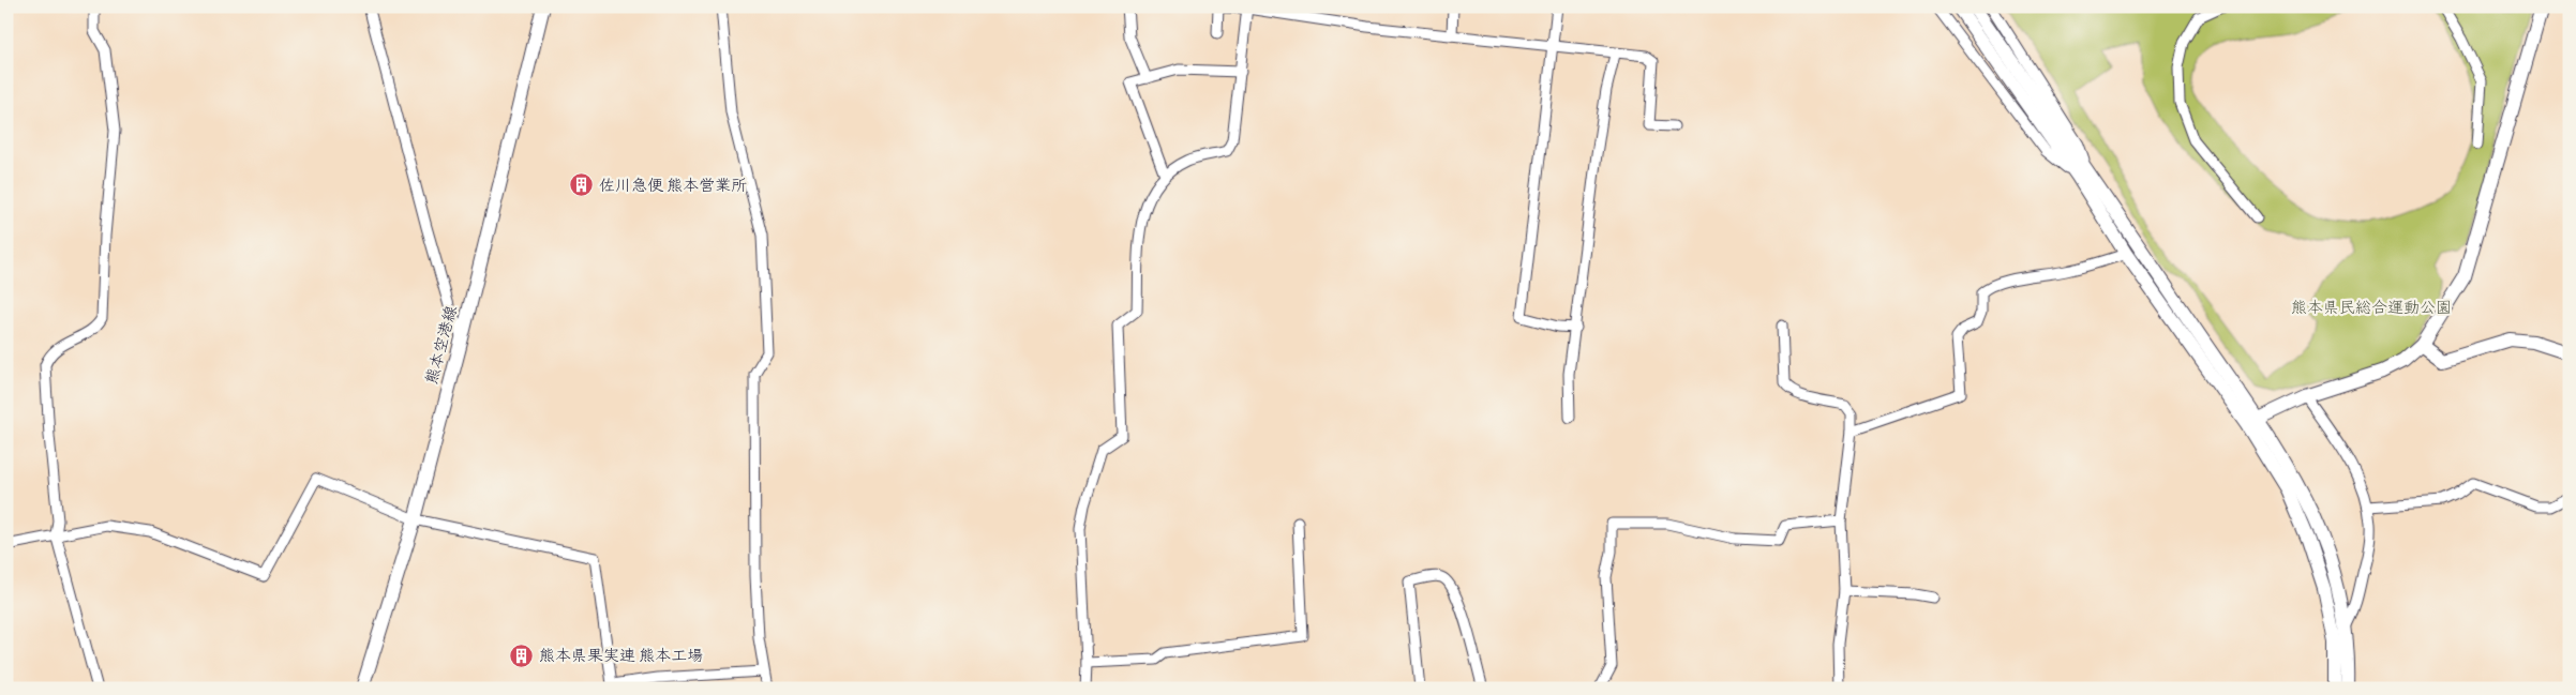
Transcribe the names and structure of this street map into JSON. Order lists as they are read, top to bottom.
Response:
{
  "streets": {
    "street": ["熊本空港線"]
  },
  "parks": ["熊本県民総合運動公園"],
  "places": {
    "building": ["佐川急便 熊本営業所", "熊本県果実連 熊本工場"]
  }
}
